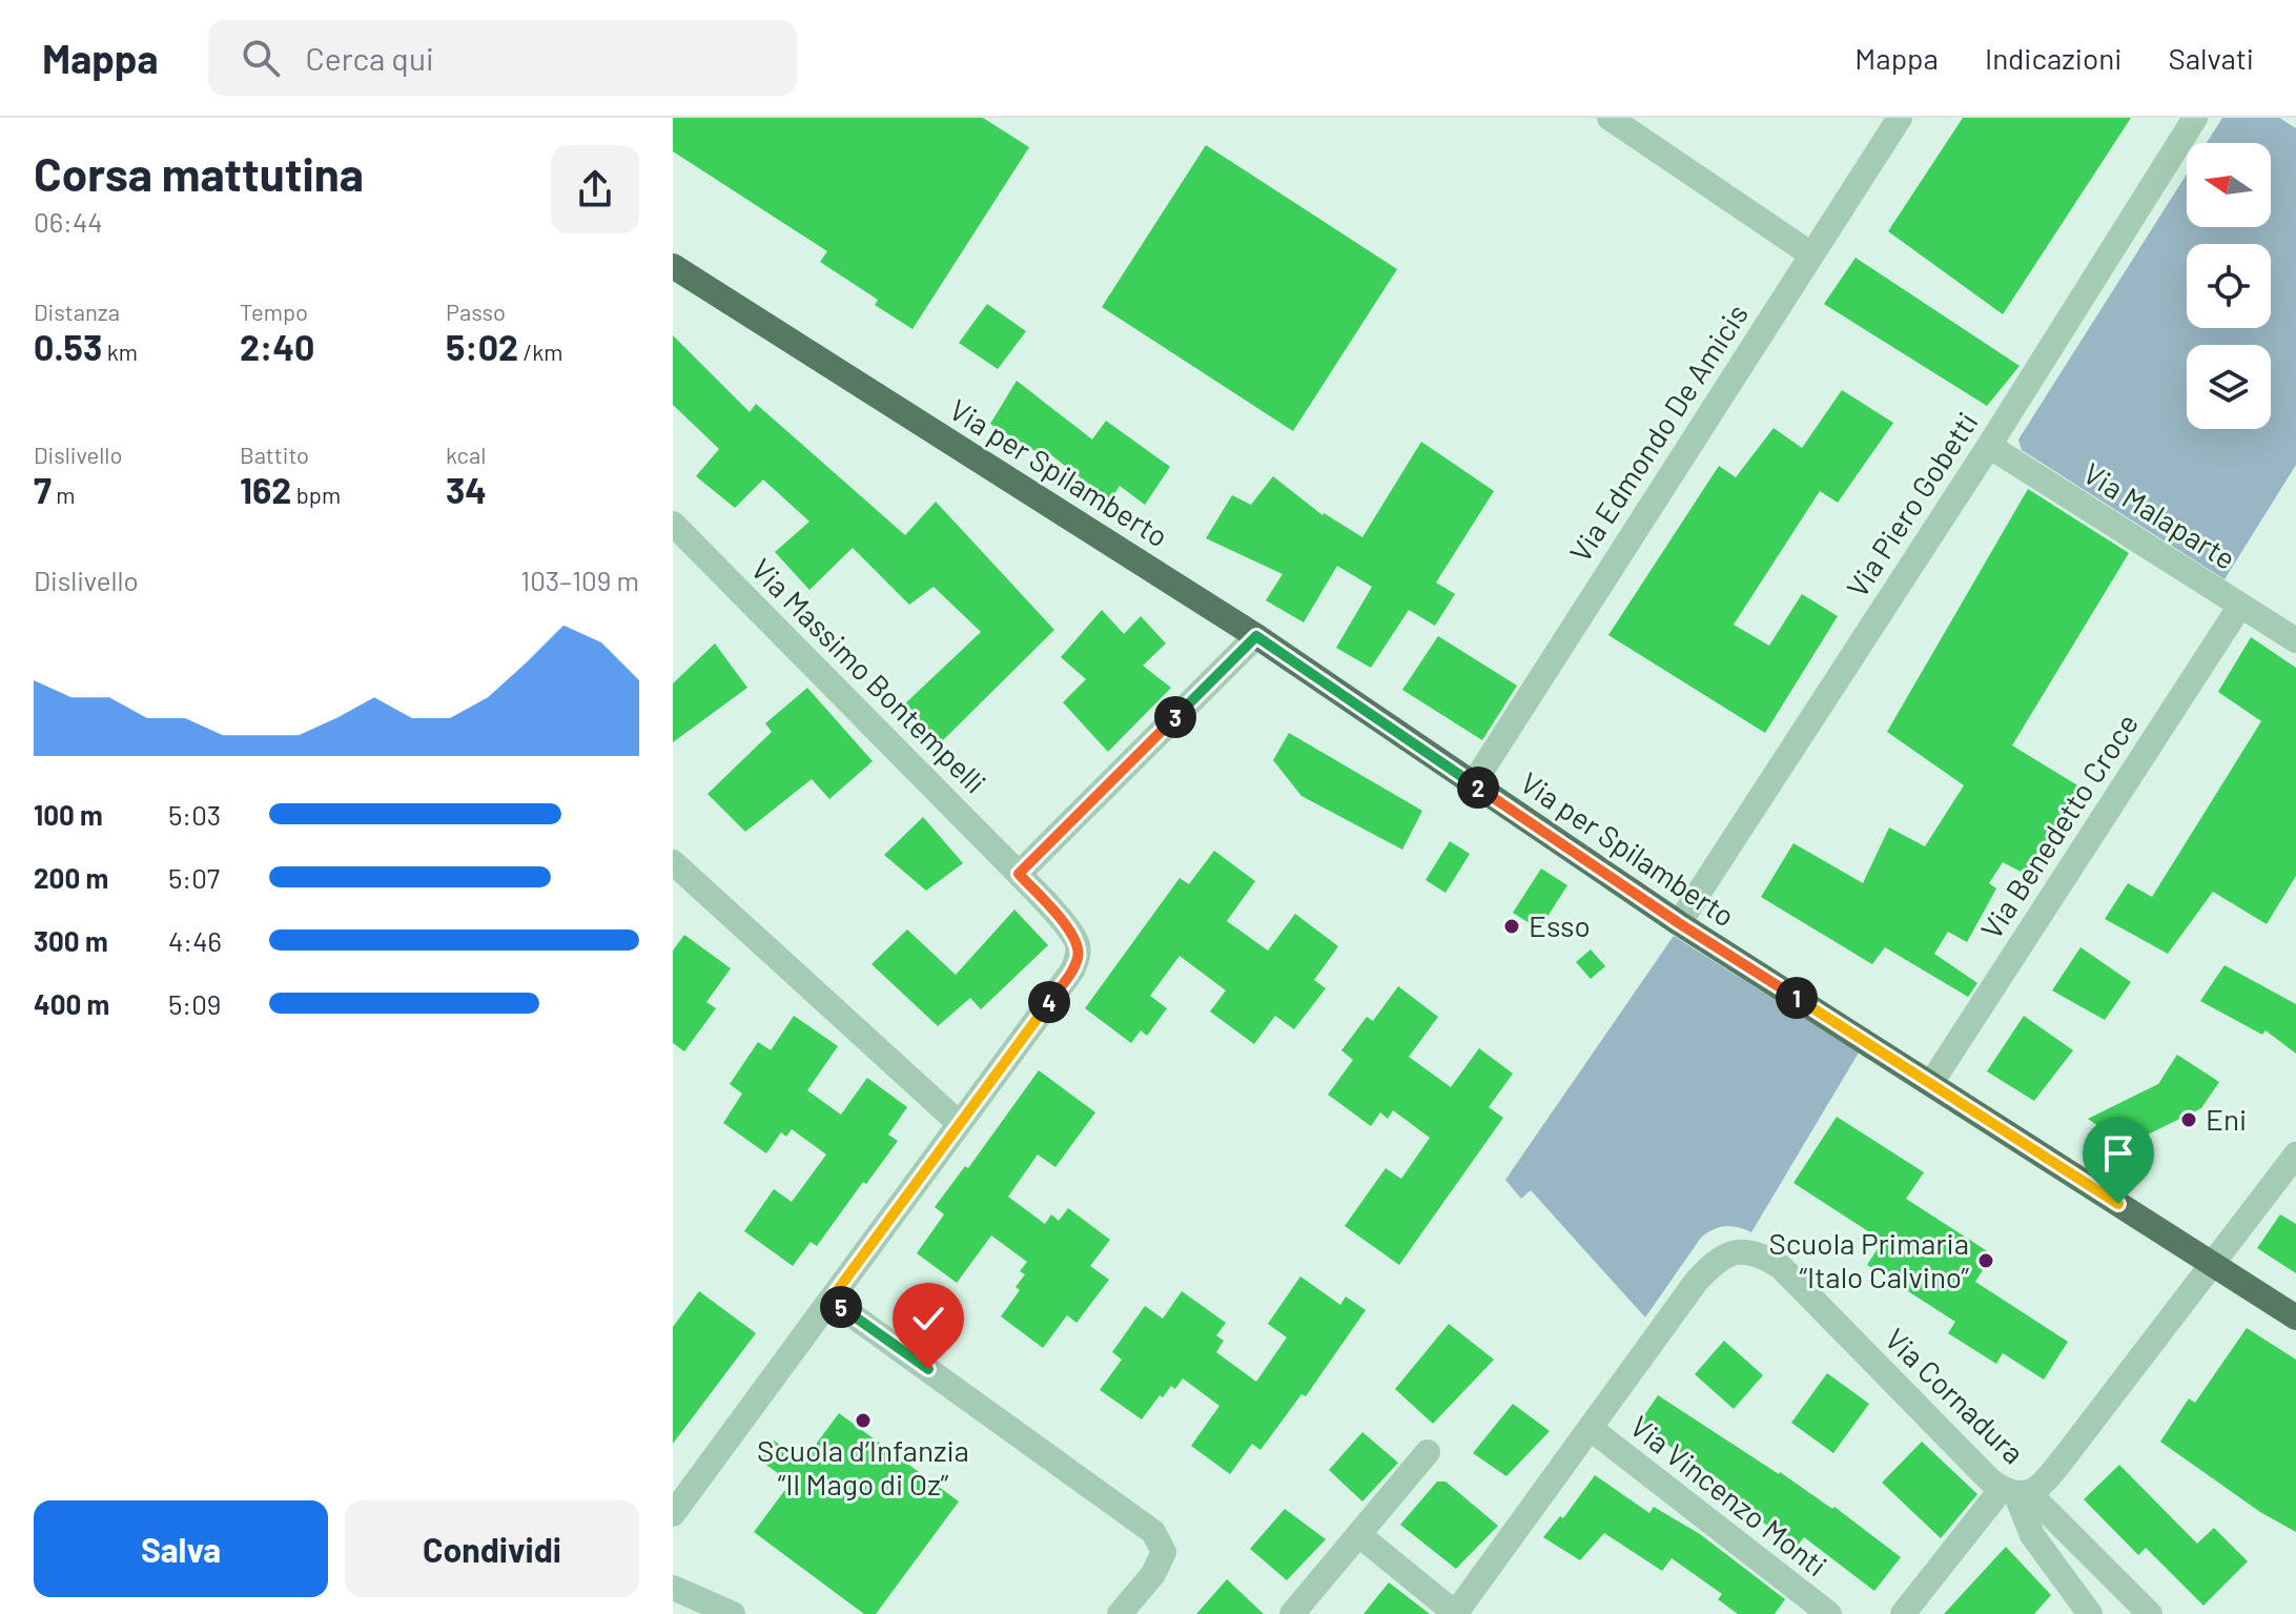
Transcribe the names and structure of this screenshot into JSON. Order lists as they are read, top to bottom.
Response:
{
  "streets": {
    "main road": ["Via per Spilamberto"],
    "street": [
      "Via Edmondo De Amicis",
      "Via Piero Gobetti",
      "Via Malaparte",
      "Via Massimo Bontempelli",
      "Via Benedetto Croce",
      "Via Cornadura",
      "Via Vincenzo Monti"
    ]
  },
  "crossings": [
    ["Via Edmondo De Amicis", "Via per Spilamberto"],
    ["Via per Spilamberto", "Via Piero Gobetti"],
    ["Via per Spilamberto", "Via Benedetto Croce"],
    ["Via per Spilamberto", "Via Cornadura"],
    ["Via Piero Gobetti", "Via Malaparte"],
    ["Via Malaparte", "Via Benedetto Croce"],
    ["Via Cornadura", "Via Vincenzo Monti"]
  ],
  "places": [
    "Esso",
    "Eni",
    "Scuola Primaria “Italo Calvino”",
    "Scuola d’Infanzia “Il Mago di Oz”"
  ],
  "north": "left",
  "page": {
    "header": "Mappa",
    "search": "Cerca qui",
    "nav": ["Mappa", "Indicazioni", "Salvati"],
    "heading": ["Corsa mattutina", "06:44"],
    "stats": [
      ["Distanza", "0.53 km"],
      ["Tempo", "2:40"],
      ["Passo", "5:02 /km"],
      ["Dislivello", "7 m"],
      ["Battito", "162 bpm"],
      ["kcal", "34"]
    ],
    "chart": ["Dislivello", "103–109 m"],
    "pins": [
      "3",
      "2",
      "1",
      "4",
      "5"
    ],
    "list": [
      {
        "name": "100 m",
        "note": "5:03"
      },
      {
        "name": "200 m",
        "note": "5:07"
      },
      {
        "name": "300 m",
        "note": "4:46"
      },
      {
        "name": "400 m",
        "note": "5:09"
      }
    ],
    "buttons": ["Salva", "Condividi"]
  }
}
